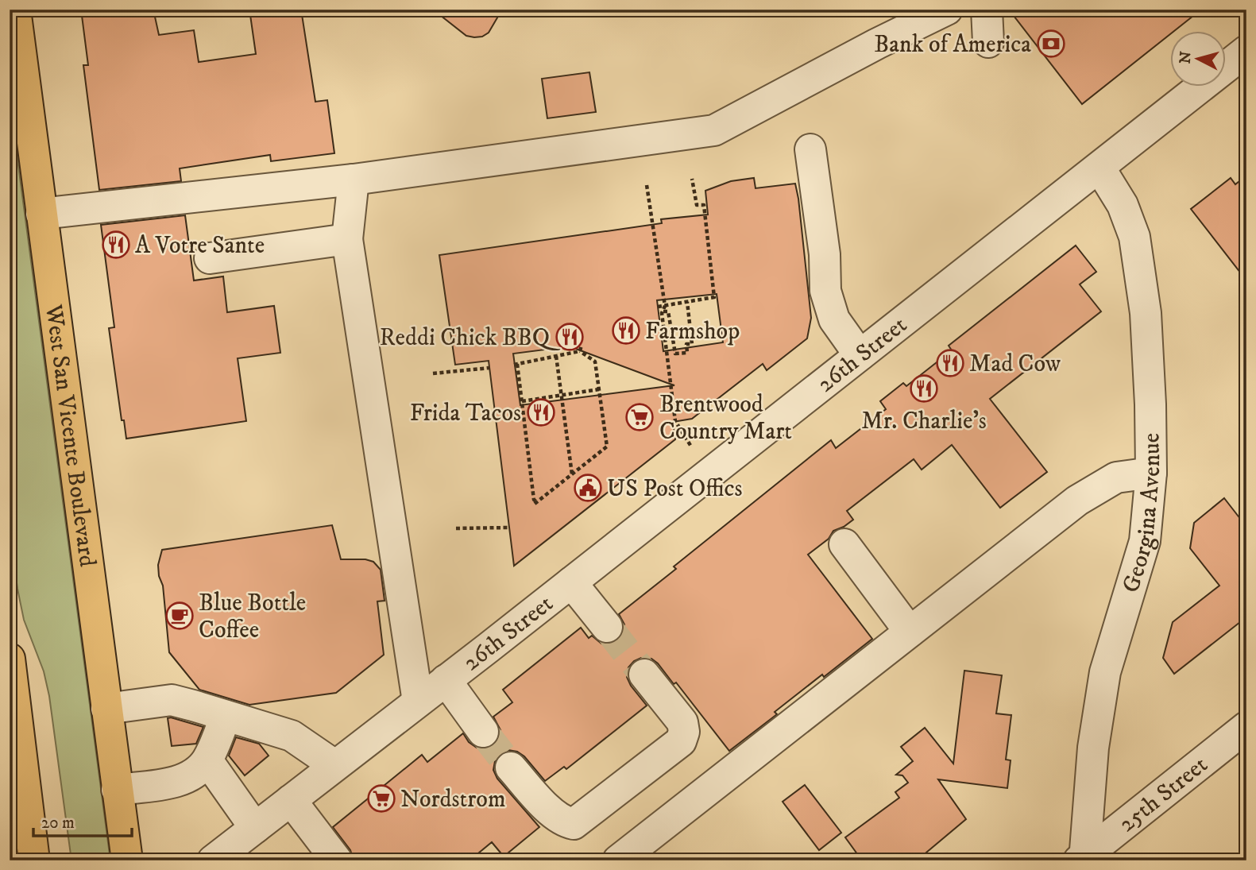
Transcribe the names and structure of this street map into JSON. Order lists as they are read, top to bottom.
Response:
{
  "streets": {
    "main road": ["West San Vicente Boulevard"],
    "street": ["26th Street", "Georgina Avenue", "25th Street"]
  },
  "crossings": [
    ["26th Street", "Georgina Avenue"],
    ["Georgina Avenue", "25th Street"]
  ],
  "places": {
    "bank": ["Bank of America"],
    "restaurant": [
      "A Votre Sante",
      "Farmshop",
      "Reddi Chick BBQ",
      "Mad Cow",
      "Mr. Charlie's",
      "Frida Tacos"
    ],
    "supermarket": ["Brentwood Country Mart", "Nordstrom"],
    "public building": ["US Post Offics"],
    "cafe": ["Blue Bottle Coffee"]
  },
  "scale_bar": "20 m",
  "north": "left"
}
